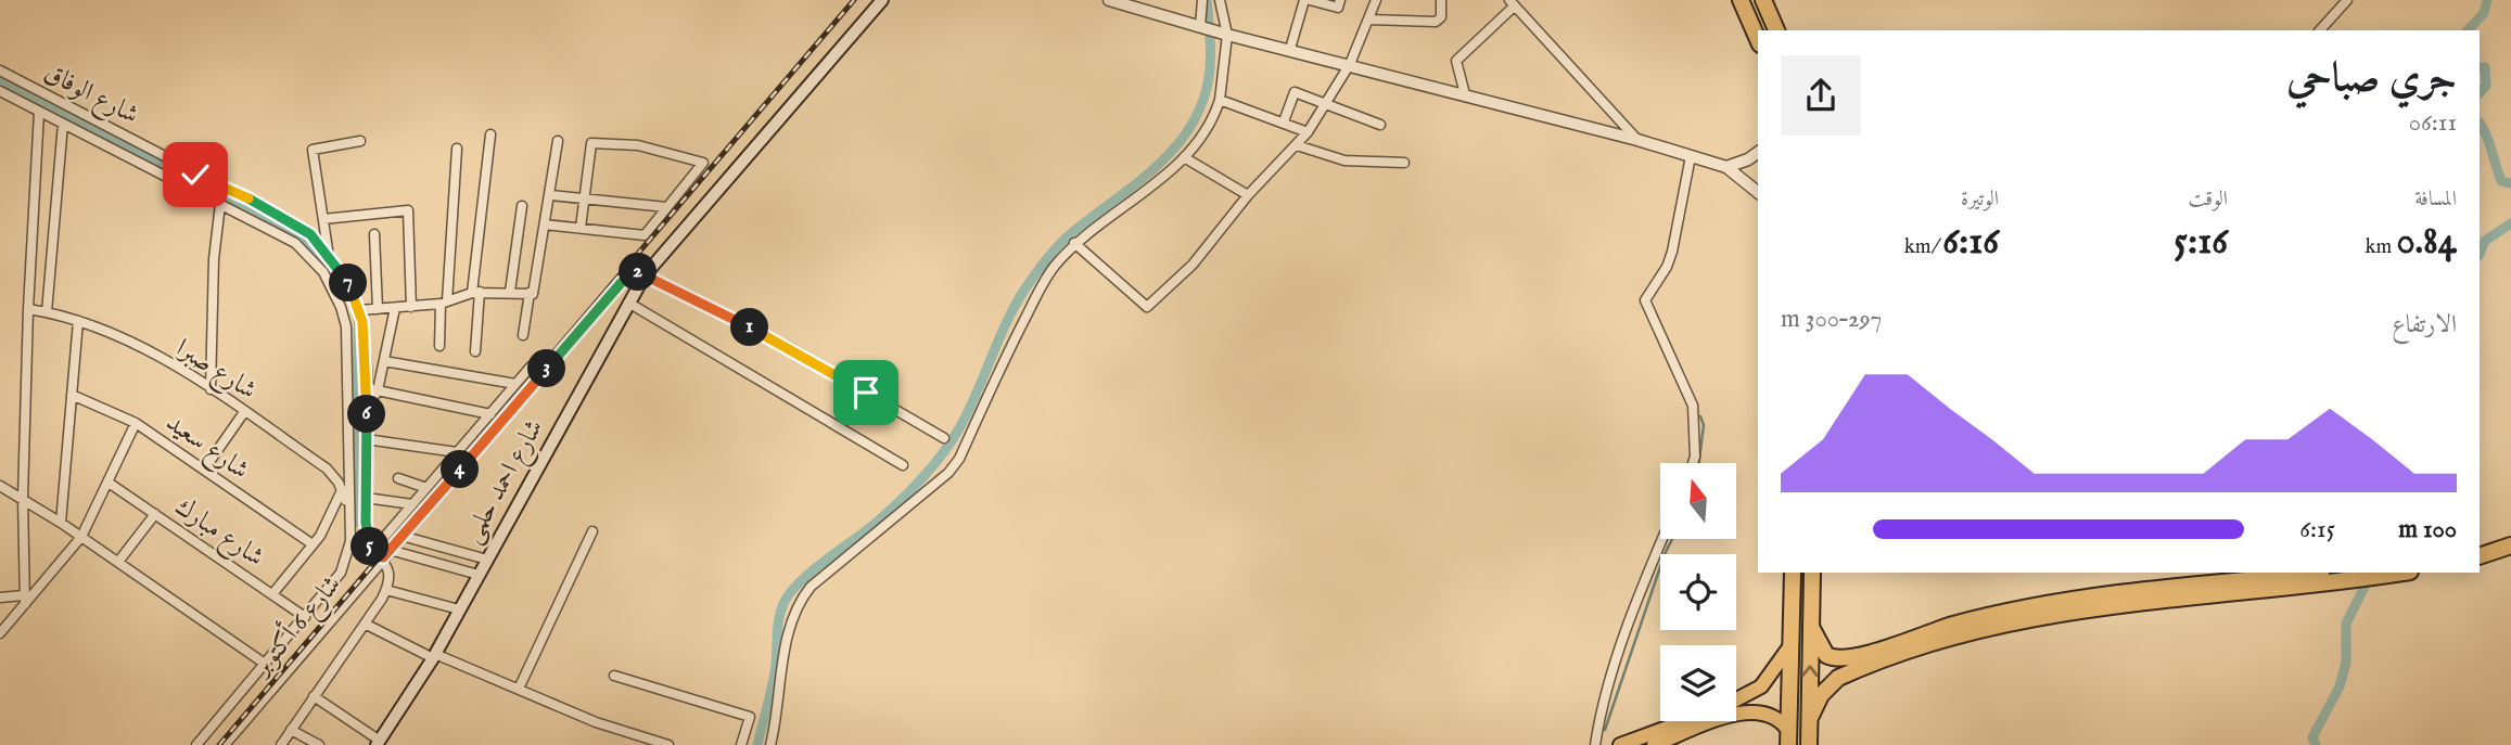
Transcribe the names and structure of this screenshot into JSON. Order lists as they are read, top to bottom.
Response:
{
  "streets": {
    "main road": ["شارع احمد حلمى"],
    "street": [
      "شارع الوفاق",
      "شارع صبرا",
      "شارع سعيد",
      "شارع مبارك",
      "شارع 6 أكتوبر"
    ]
  },
  "crossings": [
    ["شارع الوفاق", "شارع صبرا"],
    ["شارع الوفاق", "شارع مبارك"],
    ["شارع احمد حلمى", "شارع 6 أكتوبر"]
  ],
  "north": "top",
  "page": {
    "heading": ["جري صباحي", "06:11"],
    "stats": [
      ["المسافة", "0.84 km"],
      ["الوقت", "5:16"],
      ["الوتيرة", "6:16 /km"]
    ],
    "pins": [
      "2",
      "7",
      "1",
      "3",
      "6",
      "4",
      "5"
    ],
    "chart": ["الارتفاع", "297–300 m"],
    "list": [
      {
        "name": "100 m",
        "note": "6:15"
      }
    ]
  }
}
